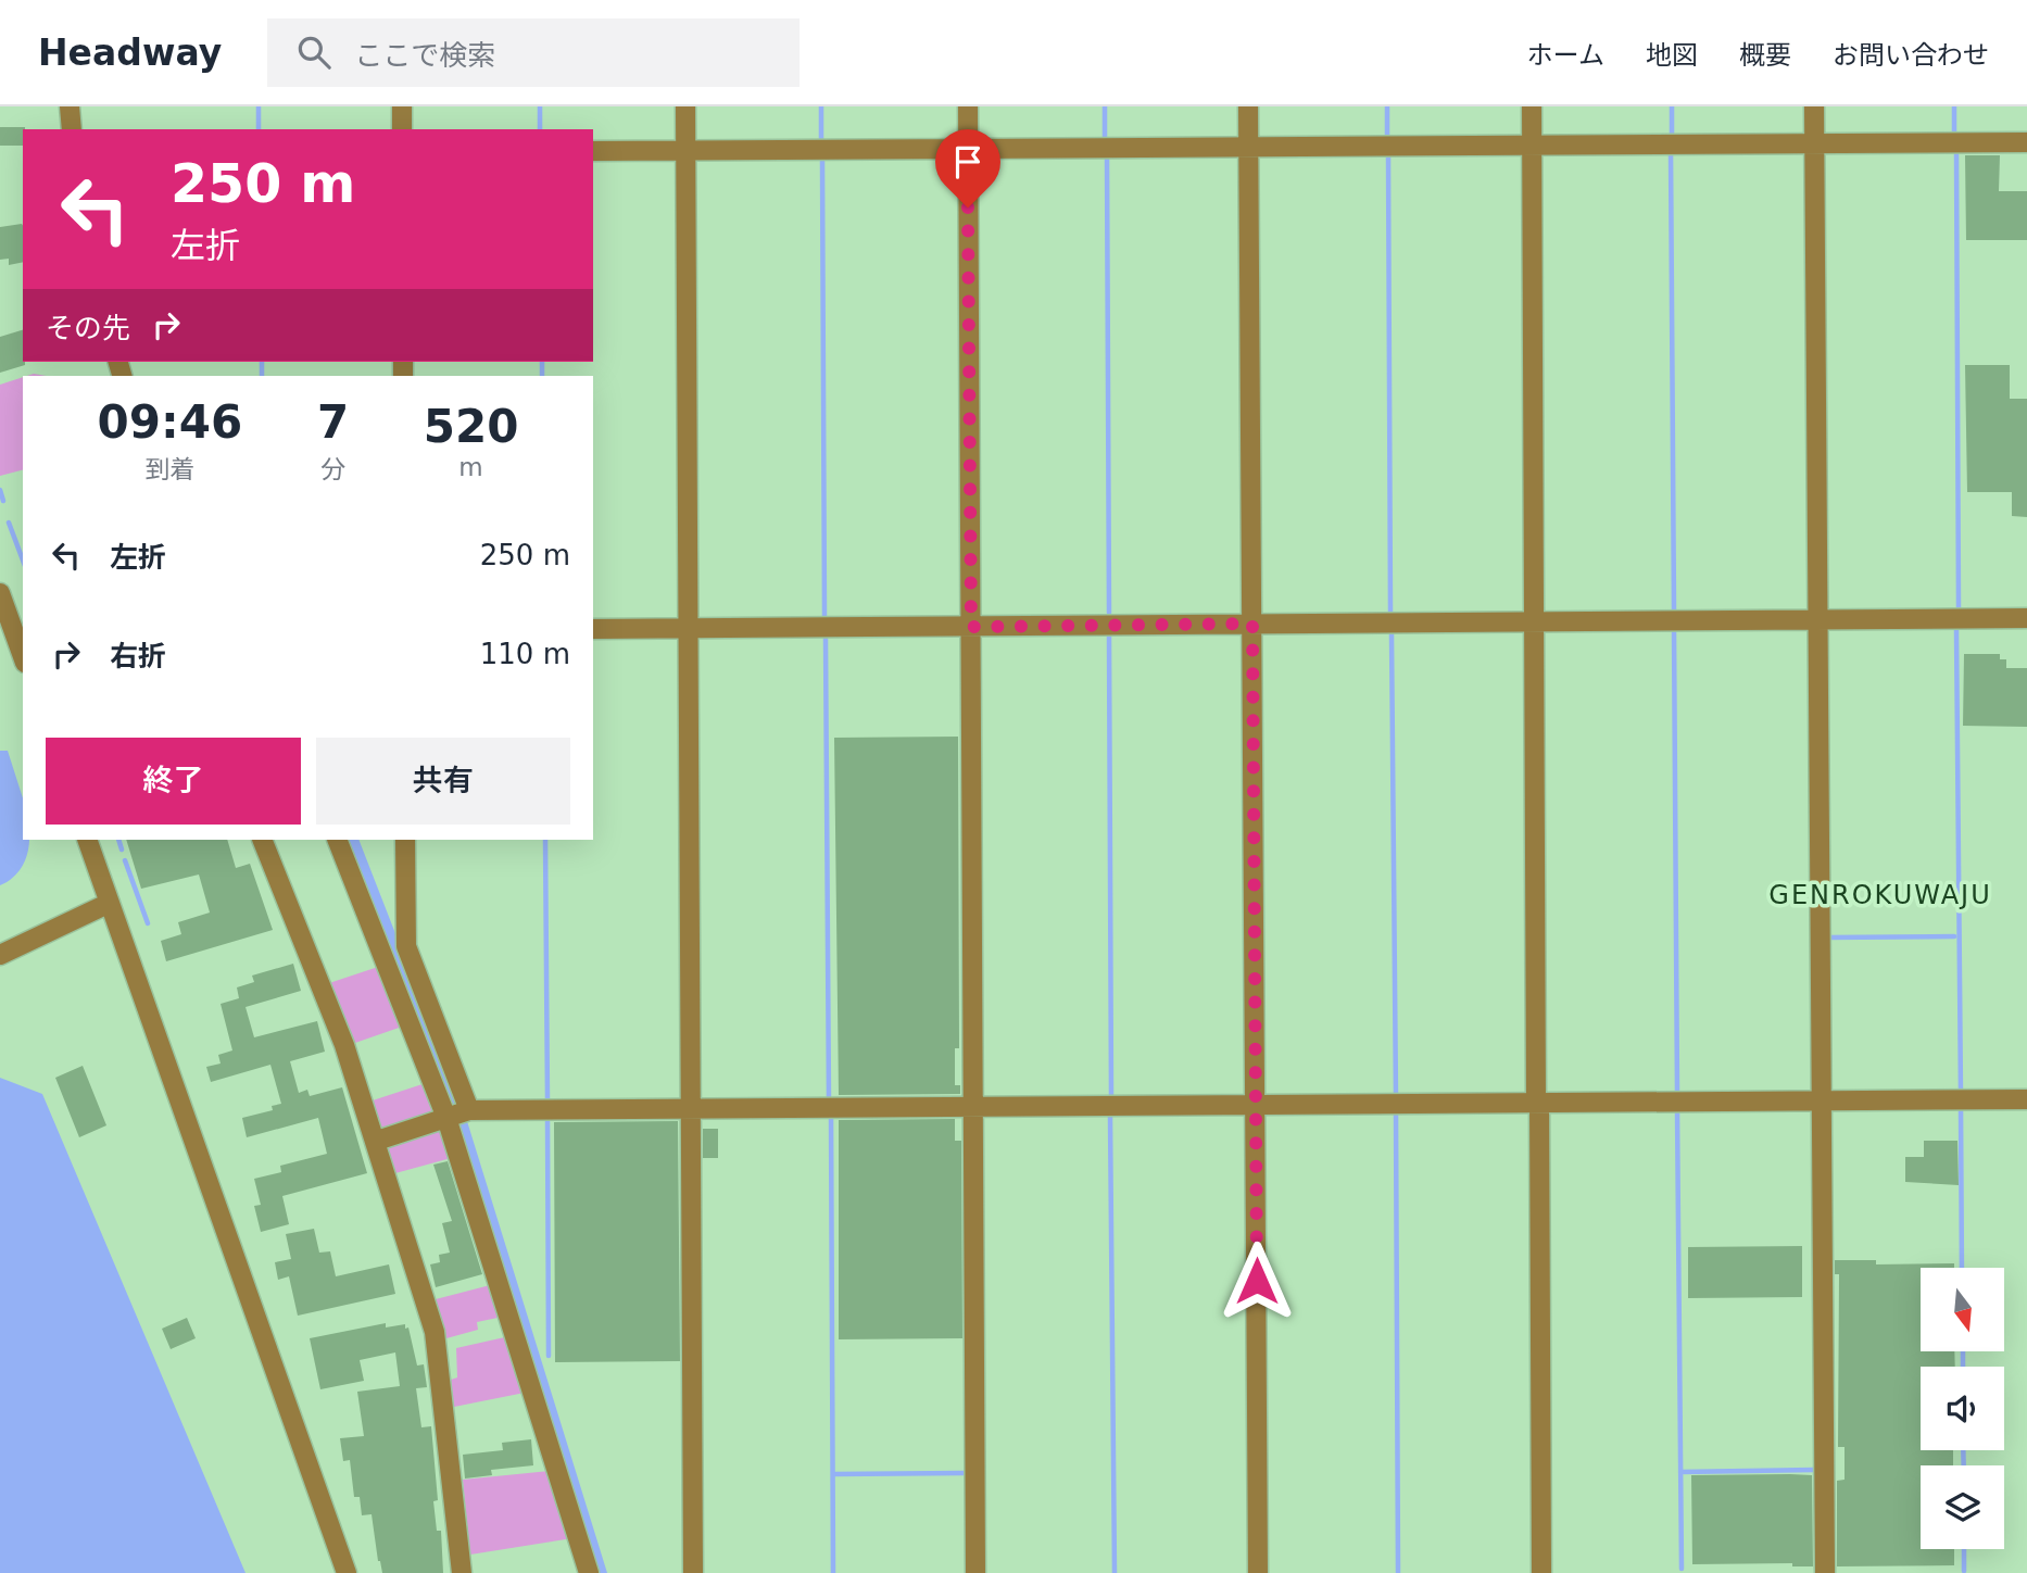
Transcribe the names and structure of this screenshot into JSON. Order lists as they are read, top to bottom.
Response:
{
  "districts": ["GENROKUWAJU"],
  "north": "bottom",
  "page": {
    "header": "Headway",
    "search": "ここで検索",
    "nav": [
      "ホーム",
      "地図",
      "概要",
      "お問い合わせ"
    ],
    "turn": ["250 m", "左折"],
    "then": "その先",
    "eta": [
      "09:46",
      "到着",
      "7",
      "分",
      "520",
      "m"
    ],
    "list": [
      {
        "name": "左折",
        "value": "250 m"
      },
      {
        "name": "右折",
        "value": "110 m"
      }
    ],
    "buttons": ["終了", "共有"]
  }
}
